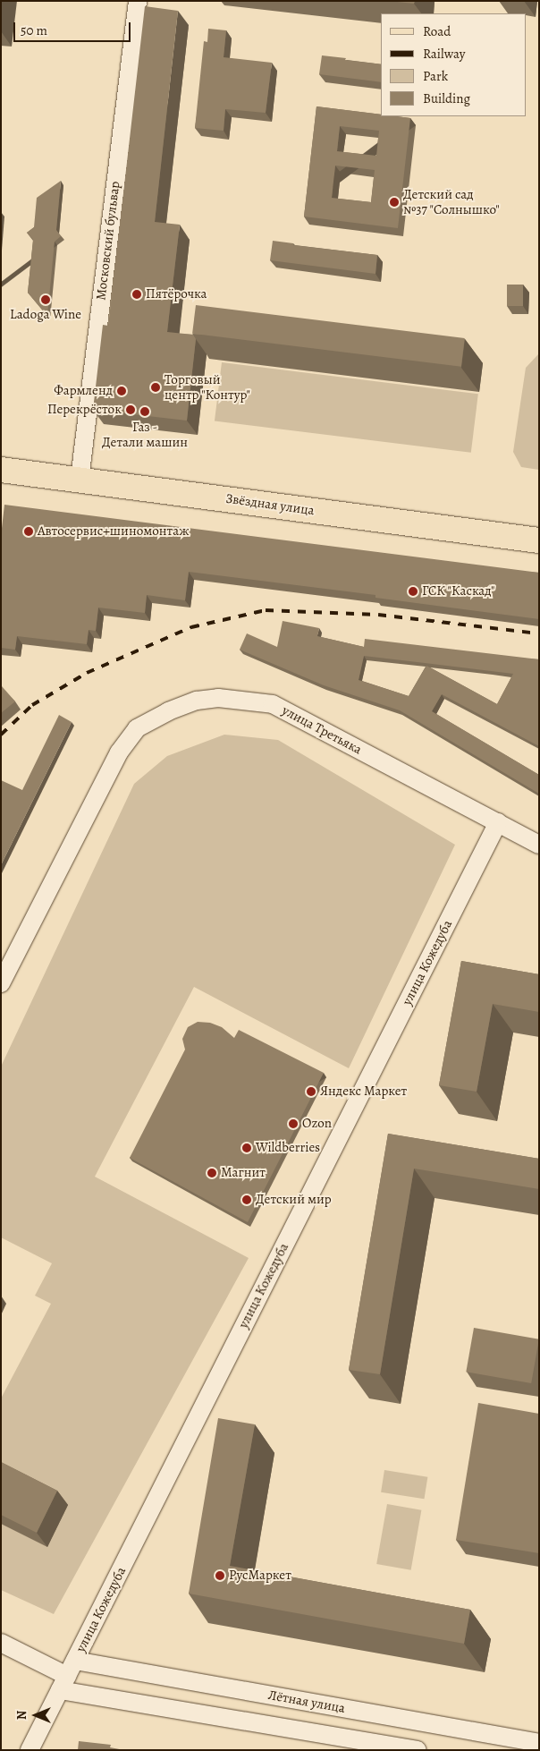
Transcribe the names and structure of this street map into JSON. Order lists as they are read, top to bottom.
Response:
{
  "streets": {
    "main road": ["Звёздная улица"],
    "street": [
      "Московский бульвар",
      "улица Третьяка",
      "улица Кожедуба",
      "Лётная улица"
    ]
  },
  "crossings": [
    ["Московский бульвар", "Звёздная улица"],
    ["улица Третьяка", "улица Кожедуба"],
    ["улица Кожедуба", "Лётная улица"]
  ],
  "places": [
    "Детский сад №37 \"Солнышко\"",
    "Пятёрочка",
    "Ladoga Wine",
    "Торговый центр \"Контур\"",
    "Фармленд",
    "Перекрёсток",
    "Газ - Детали машин",
    "Автосервис+шиномонтаж",
    "ГСК \"Каскад\"",
    "Яндекс Маркет",
    "Ozon",
    "Wildberries",
    "Магнит",
    "Детский мир",
    "РусМаркет"
  ],
  "legend": [
    "Road",
    "Railway",
    "Park",
    "Building"
  ],
  "scale_bar": "50 m",
  "north": "left"
}
